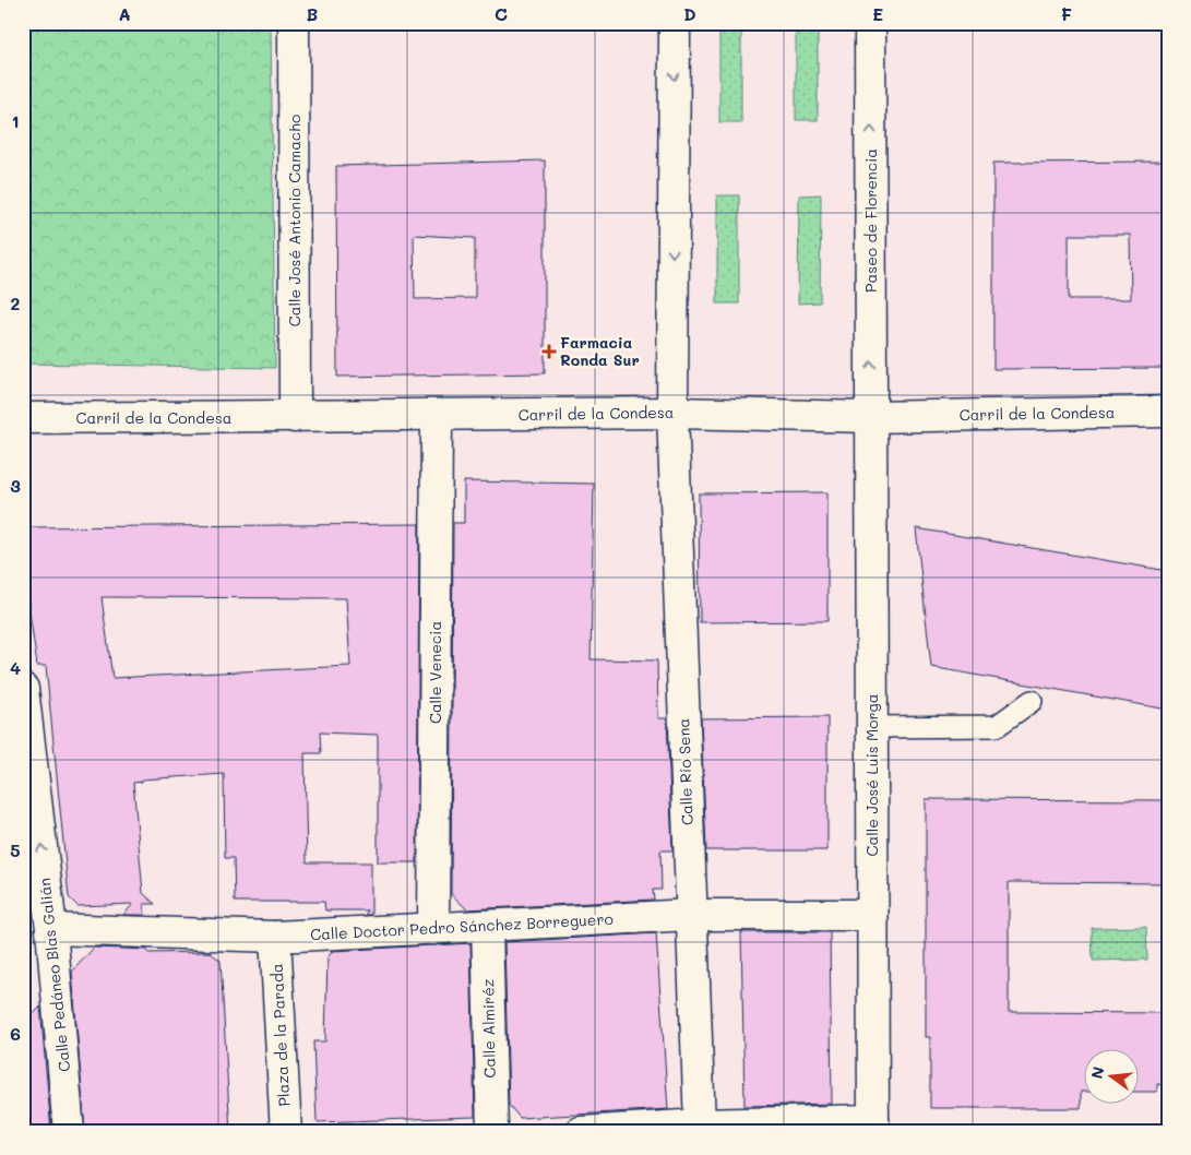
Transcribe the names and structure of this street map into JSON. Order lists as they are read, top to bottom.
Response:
{
  "streets": {
    "street": [
      "Calle José Antonio Camacho",
      "Paseo de Florencia",
      "Carril de la Condesa",
      "Calle Venecia",
      "Calle Río Sena",
      "Calle José Luis Morga",
      "Calle Doctor Pedro Sánchez Borreguero",
      "Calle Pedáneo Blas Galián",
      "Calle Almiréz",
      "Plaza de la Parada"
    ]
  },
  "crossings": [
    ["Calle José Antonio Camacho", "Carril de la Condesa"],
    ["Paseo de Florencia", "Carril de la Condesa"],
    ["Paseo de Florencia", "Calle José Luis Morga"],
    ["Carril de la Condesa", "Calle Venecia"],
    ["Carril de la Condesa", "Calle Río Sena"],
    ["Carril de la Condesa", "Calle José Luis Morga"],
    ["Calle Venecia", "Calle Doctor Pedro Sánchez Borreguero"],
    ["Calle Río Sena", "Calle Doctor Pedro Sánchez Borreguero"],
    ["Calle José Luis Morga", "Calle Doctor Pedro Sánchez Borreguero"],
    ["Calle Doctor Pedro Sánchez Borreguero", "Calle Pedáneo Blas Galián"],
    ["Calle Doctor Pedro Sánchez Borreguero", "Calle Almiréz"],
    ["Calle Doctor Pedro Sánchez Borreguero", "Plaza de la Parada"]
  ],
  "one_way": ["Calle Pedáneo Blas Galián"],
  "places": {
    "health": ["Farmacia Ronda Sur"]
  },
  "north": "left",
  "grid": {
    "columns": [
      "A",
      "B",
      "C",
      "D",
      "E",
      "F"
    ],
    "rows": [
      "1",
      "2",
      "3",
      "4",
      "5",
      "6"
    ]
  }
}
